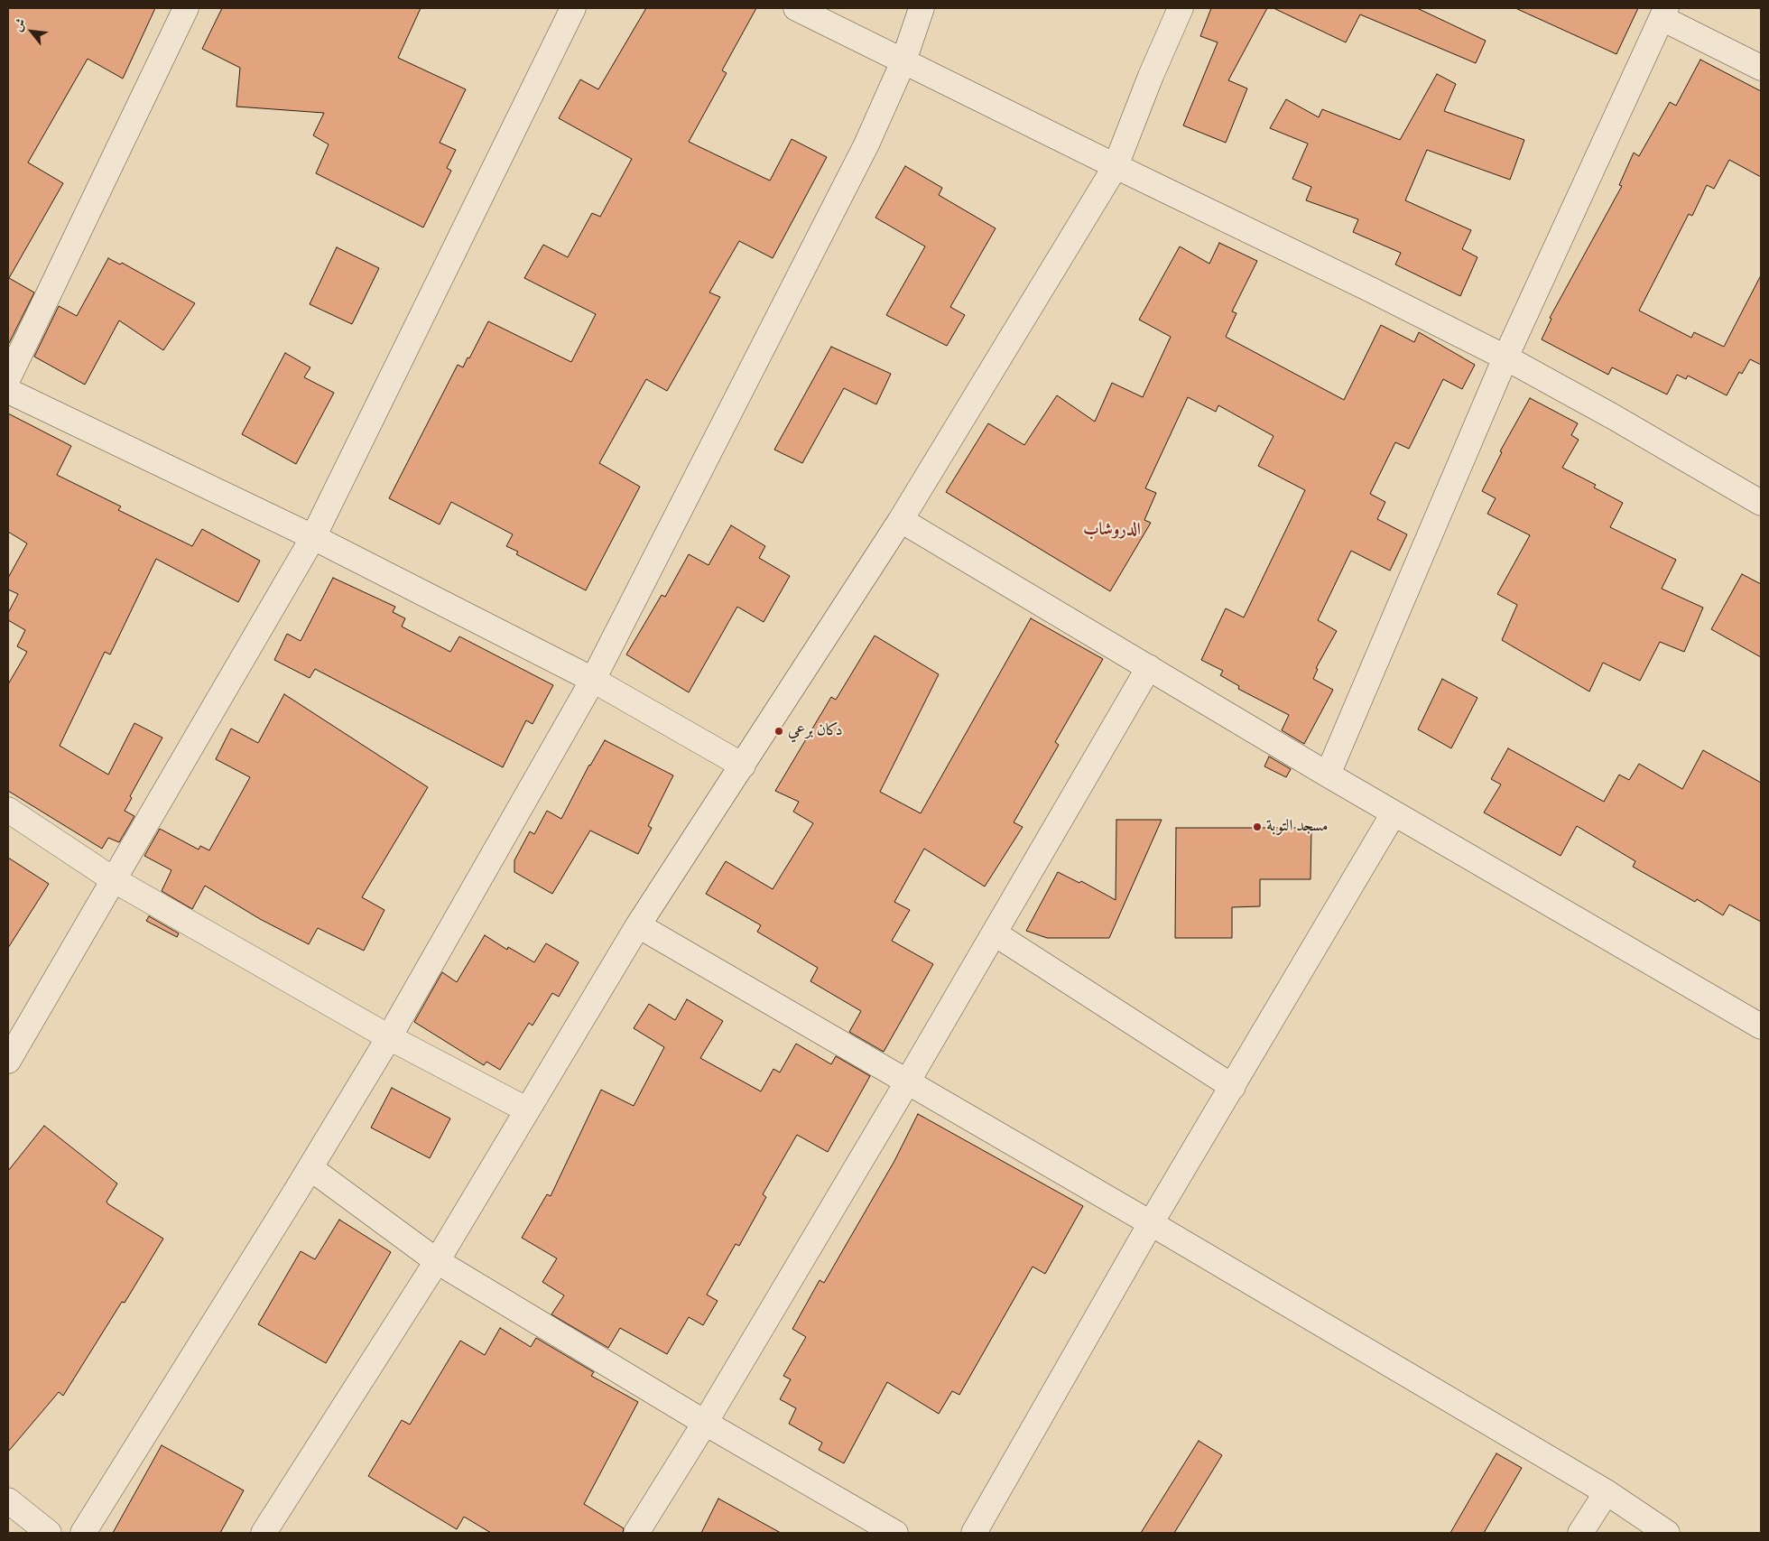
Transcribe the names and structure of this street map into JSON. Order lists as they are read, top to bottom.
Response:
{
  "districts": ["الدروشاب"],
  "places": ["دكان برعي", "مسجد التوبة"],
  "north": "top left"
}
